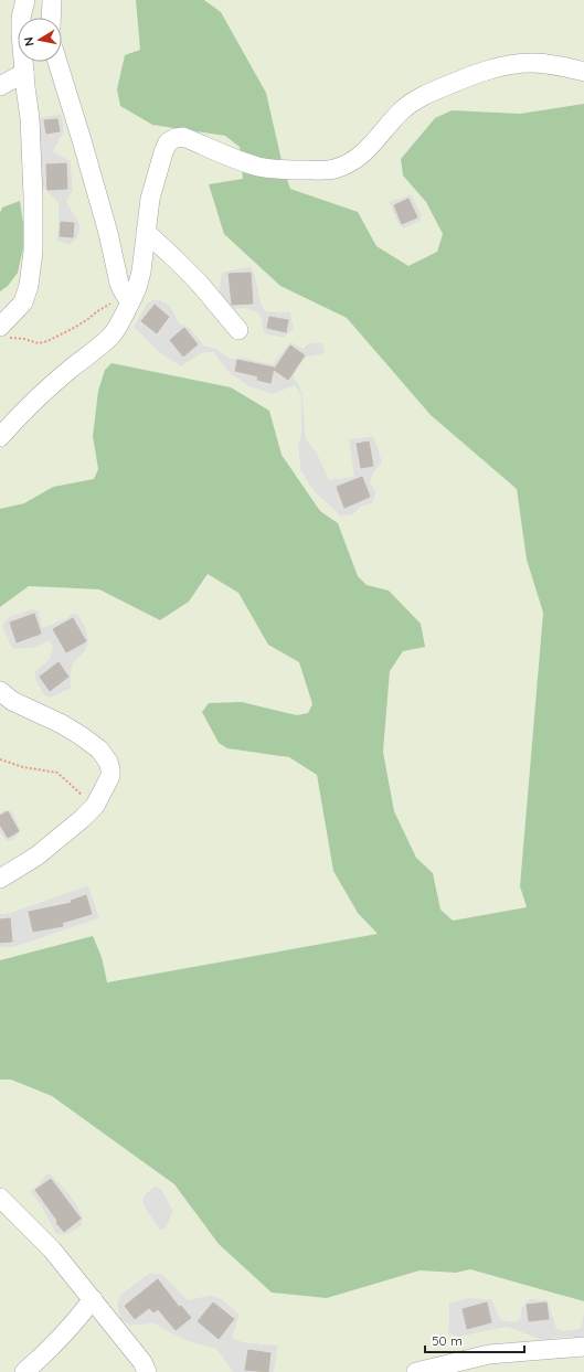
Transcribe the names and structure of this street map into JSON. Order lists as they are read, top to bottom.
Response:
{
  "scale_bar": "50 m",
  "north": "left"
}
